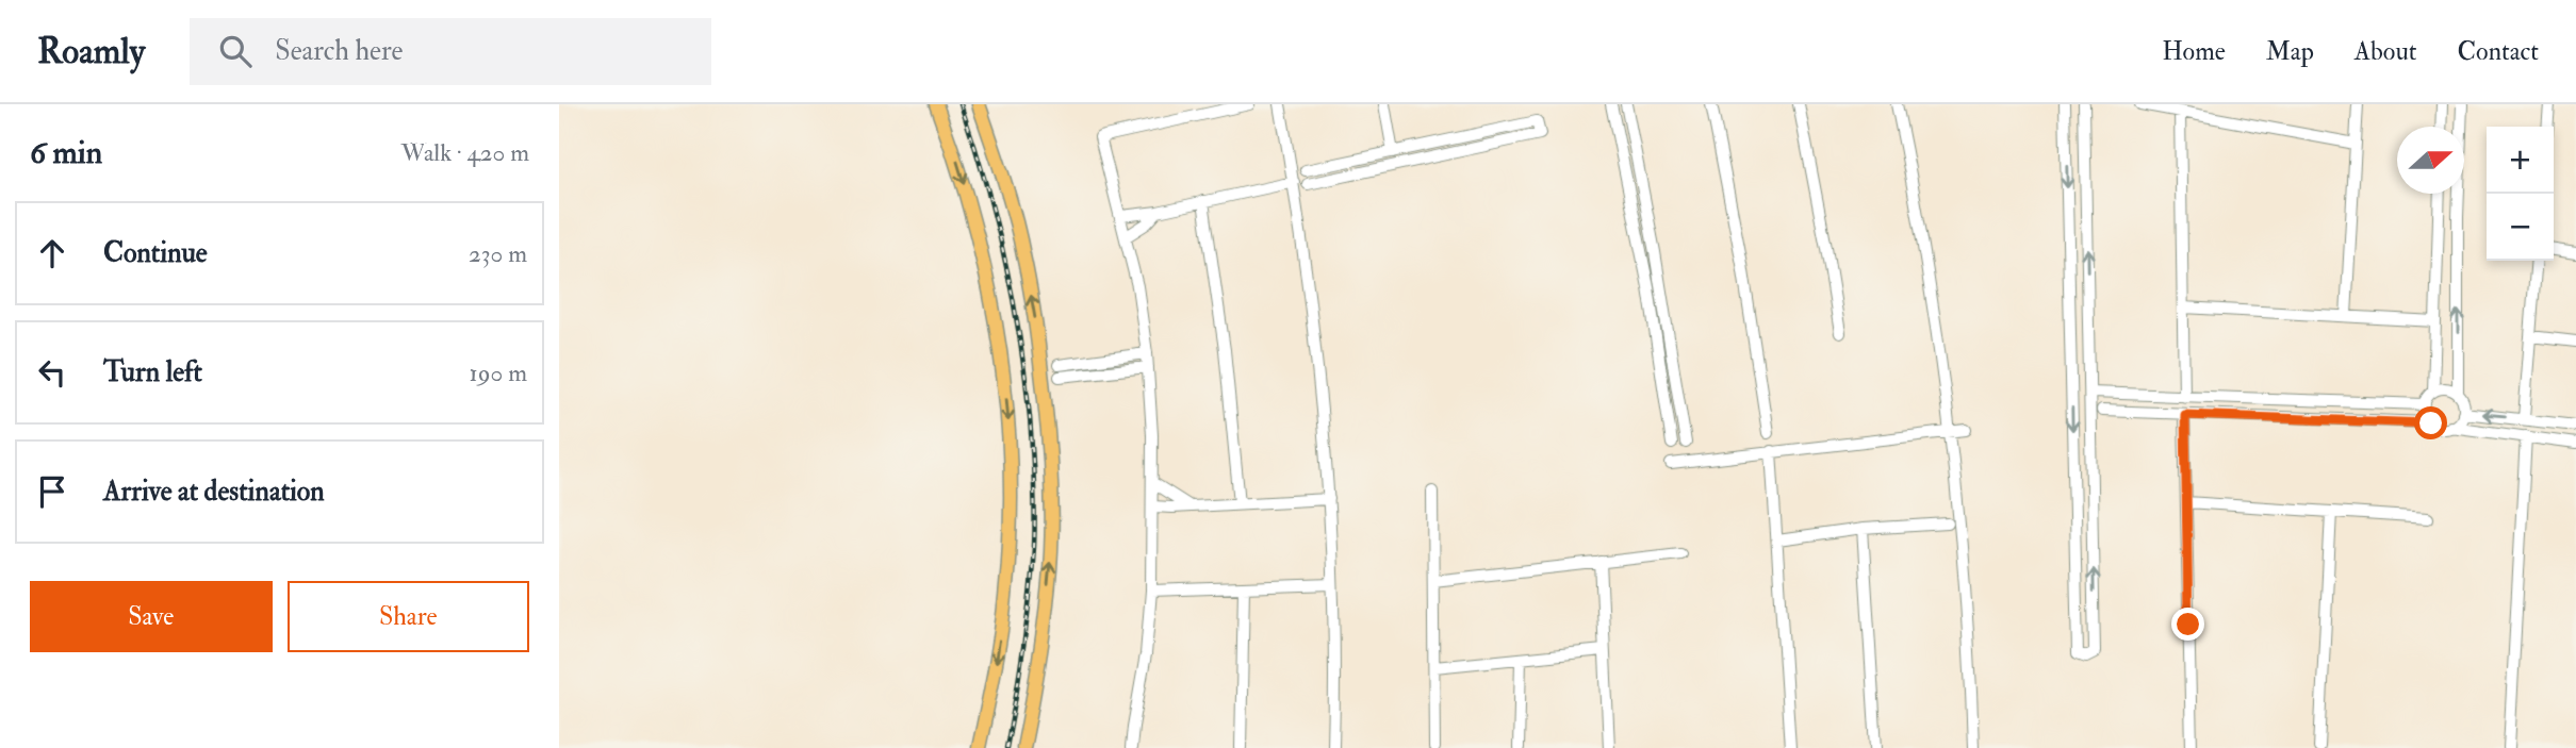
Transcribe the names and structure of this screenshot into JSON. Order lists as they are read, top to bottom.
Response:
{
  "north": "right",
  "page": {
    "header": "Roamly",
    "search": "Search here",
    "nav": [
      "Home",
      "Map",
      "About",
      "Contact"
    ],
    "heading": ["6 min", "Walk · 420 m"],
    "map_buttons": ["+", "−"],
    "list": [
      ["Continue", "230 m"],
      ["Turn left", "190 m"],
      "Arrive at destination"
    ],
    "buttons": ["Save", "Share"]
  }
}
